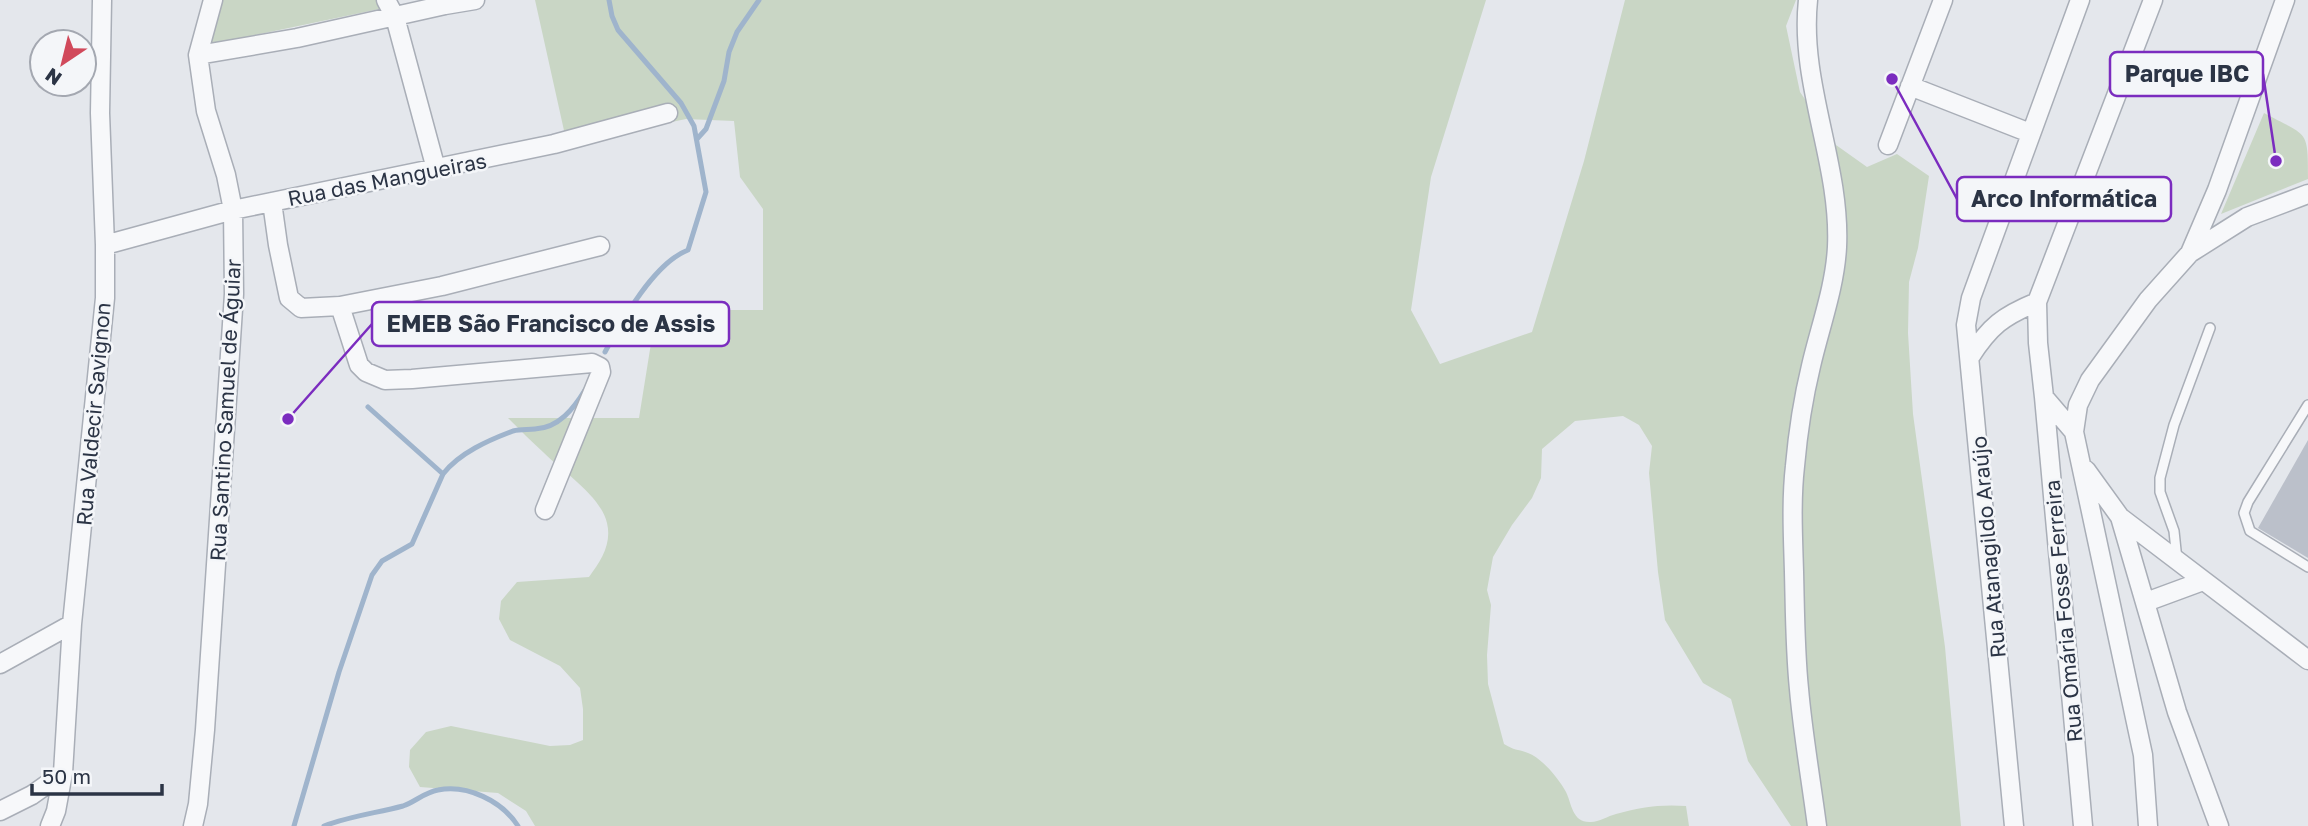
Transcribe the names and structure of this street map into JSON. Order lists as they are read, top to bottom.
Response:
{
  "streets": {
    "street": [
      "Rua das Mangueiras",
      "Rua Santino Samuel de Águiar",
      "Rua Valdecir Savignon",
      "Rua Atanagildo Araújo",
      "Rua Omária Fosse Ferreira"
    ]
  },
  "crossings": [
    ["Rua das Mangueiras", "Rua Santino Samuel de Águiar"],
    ["Rua das Mangueiras", "Rua Valdecir Savignon"]
  ],
  "places": ["Arco Informática", "Parque IBC", "EMEB São Francisco de Assis"],
  "scale_bar": "50 m",
  "north": "bottom left"
}
